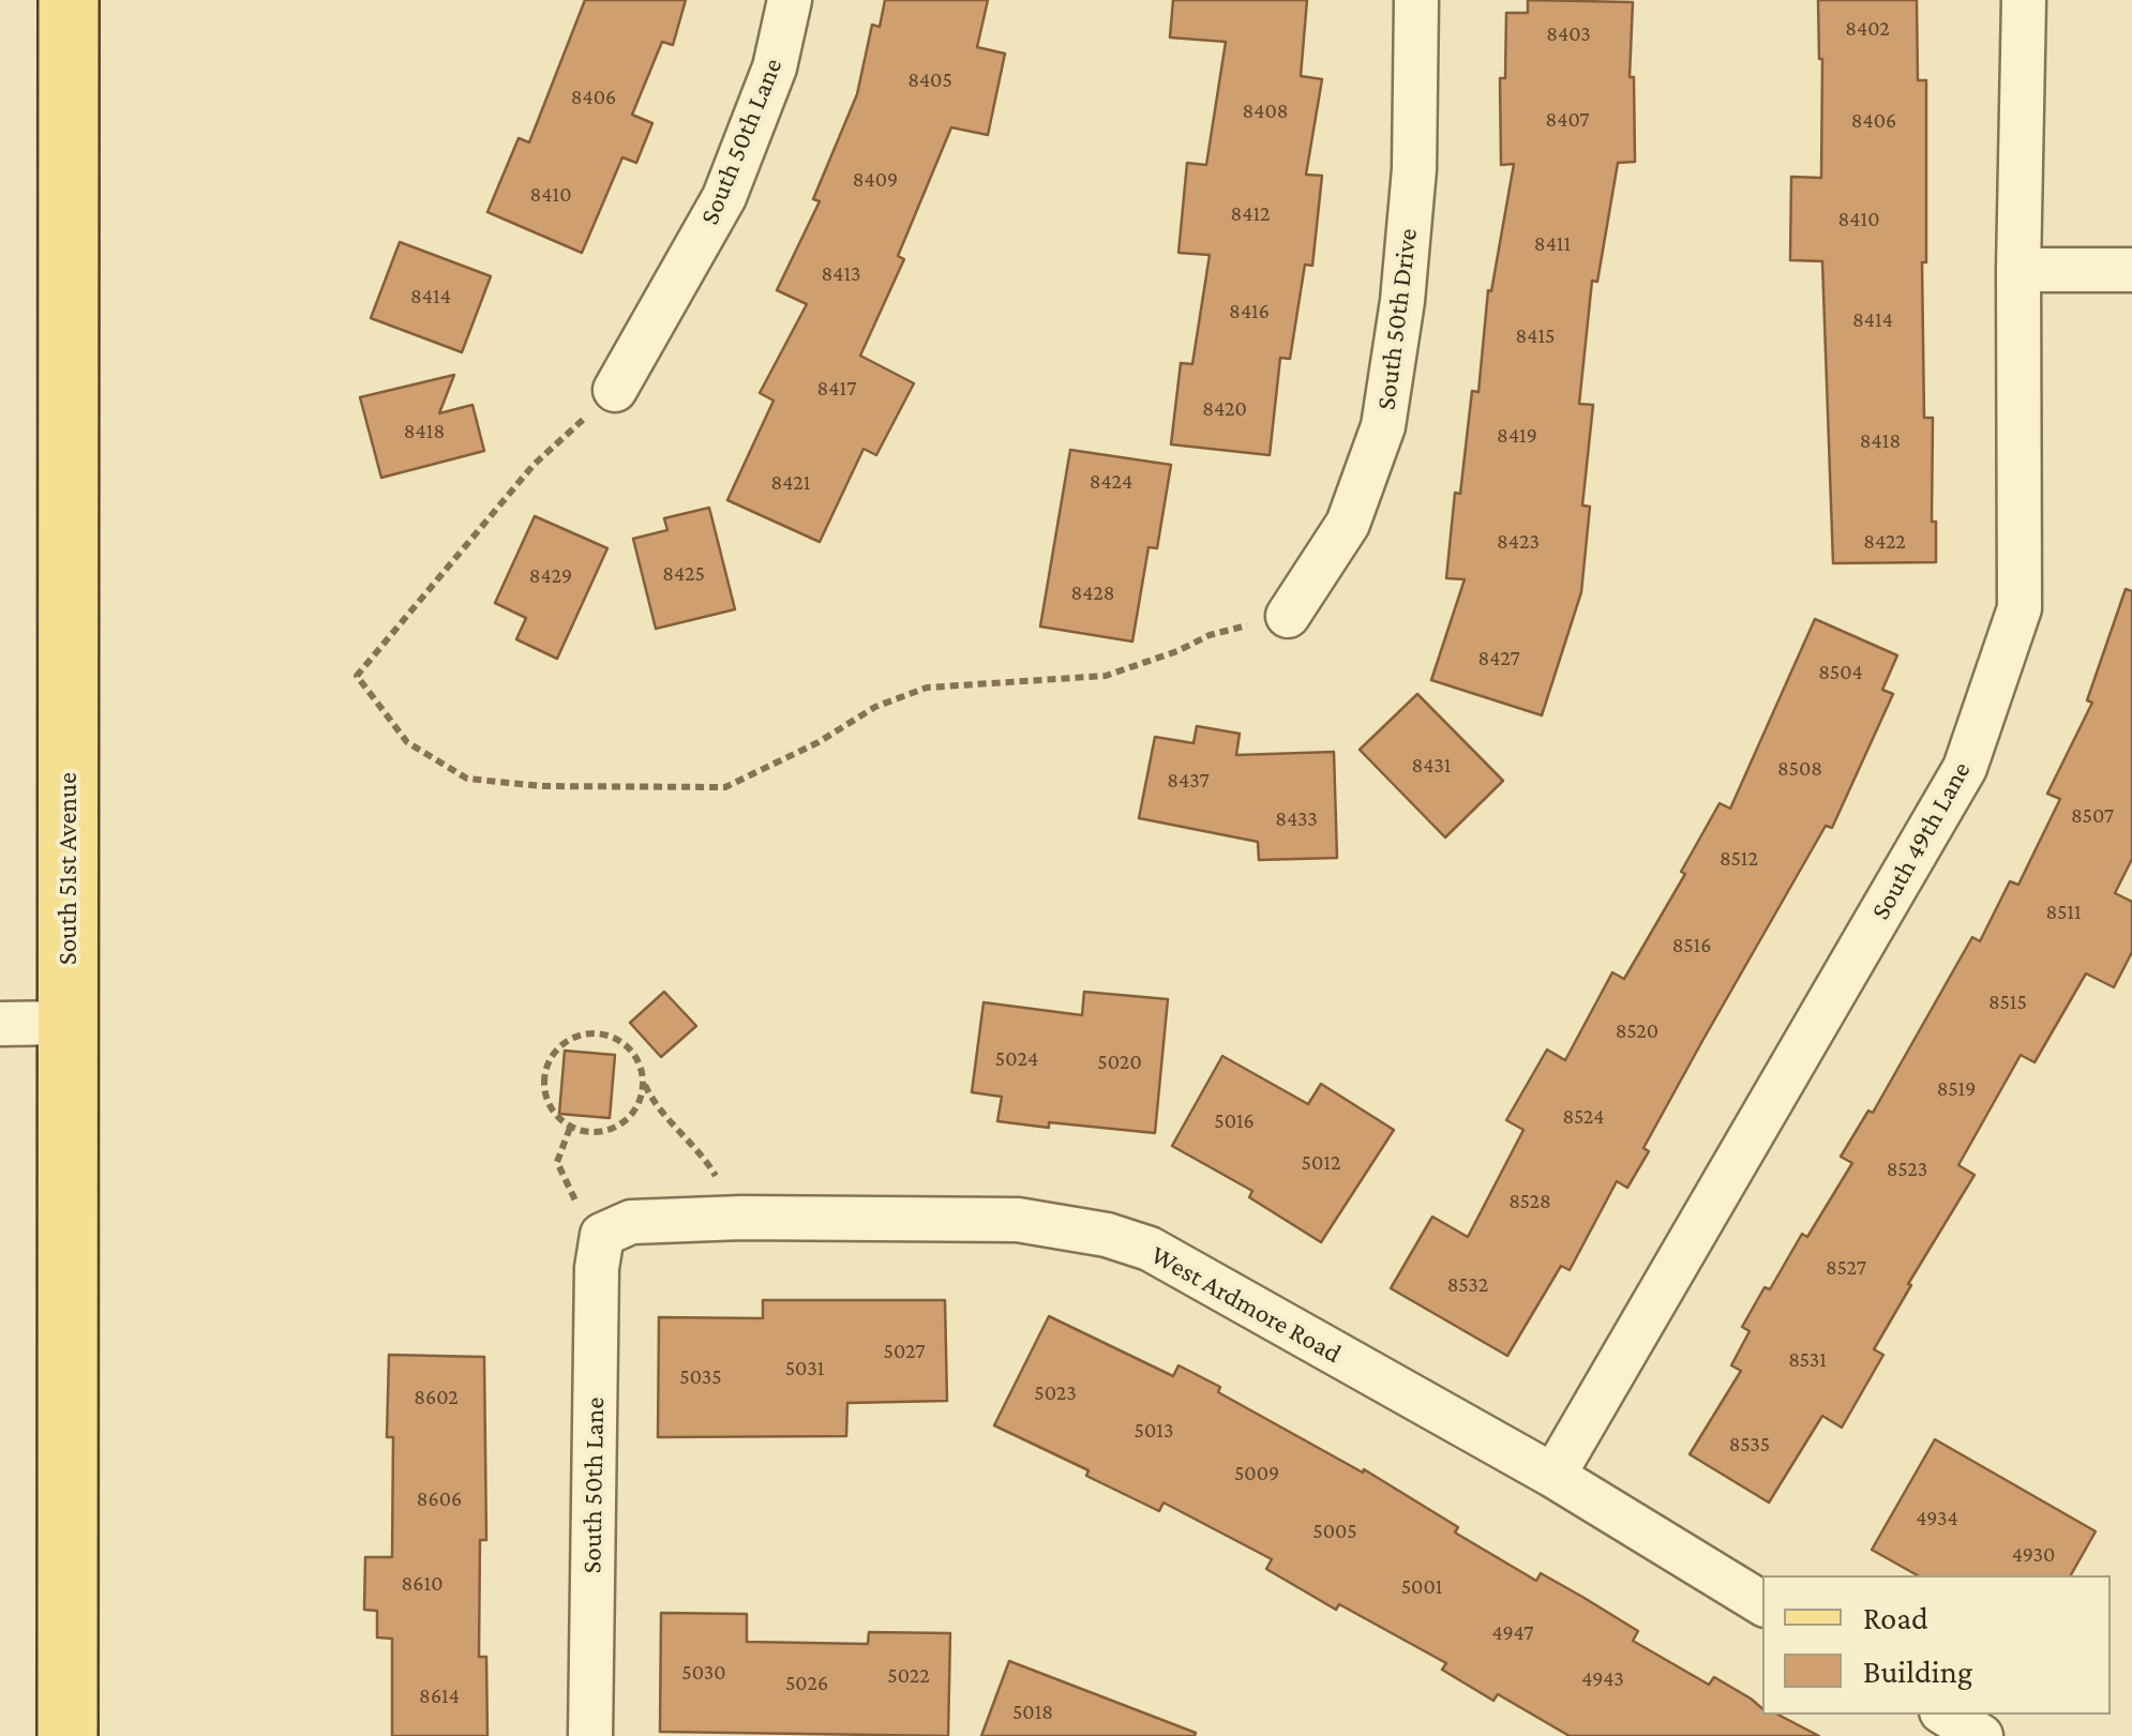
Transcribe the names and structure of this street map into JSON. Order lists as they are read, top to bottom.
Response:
{
  "streets": {
    "main road": ["South 51st Avenue"],
    "street": [
      "South 50th Lane",
      "South 50th Drive",
      "South 49th Lane",
      "West Ardmore Road"
    ]
  },
  "crossings": [
    ["South 50th Lane", "West Ardmore Road"],
    ["South 49th Lane", "West Ardmore Road"]
  ],
  "house_numbers": [
    "8402",
    "8403",
    "8405",
    "8406",
    "8408",
    "8407",
    "8406",
    "8409",
    "8410",
    "8412",
    "8410",
    "8411",
    "8413",
    "8414",
    "8416",
    "8414",
    "8415",
    "8417",
    "8420",
    "8418",
    "8419",
    "8418",
    "8424",
    "8421",
    "8423",
    "8422",
    "8425",
    "8429",
    "8428",
    "8427",
    "8504",
    "8431",
    "8508",
    "8437",
    "8507",
    "8433",
    "8512",
    "8511",
    "8516",
    "8515",
    "8520",
    "5024",
    "5020",
    "8519",
    "8524",
    "5016",
    "5012",
    "8523",
    "8528",
    "8527",
    "8532",
    "5027",
    "8531",
    "5031",
    "5035",
    "5023",
    "8602",
    "5013",
    "8535",
    "5009",
    "8606",
    "4934",
    "5005",
    "4930",
    "8610",
    "5001",
    "4947",
    "5030",
    "5022",
    "4943",
    "5026",
    "8614",
    "5018"
  ],
  "legend": ["Road", "Building"]
}
